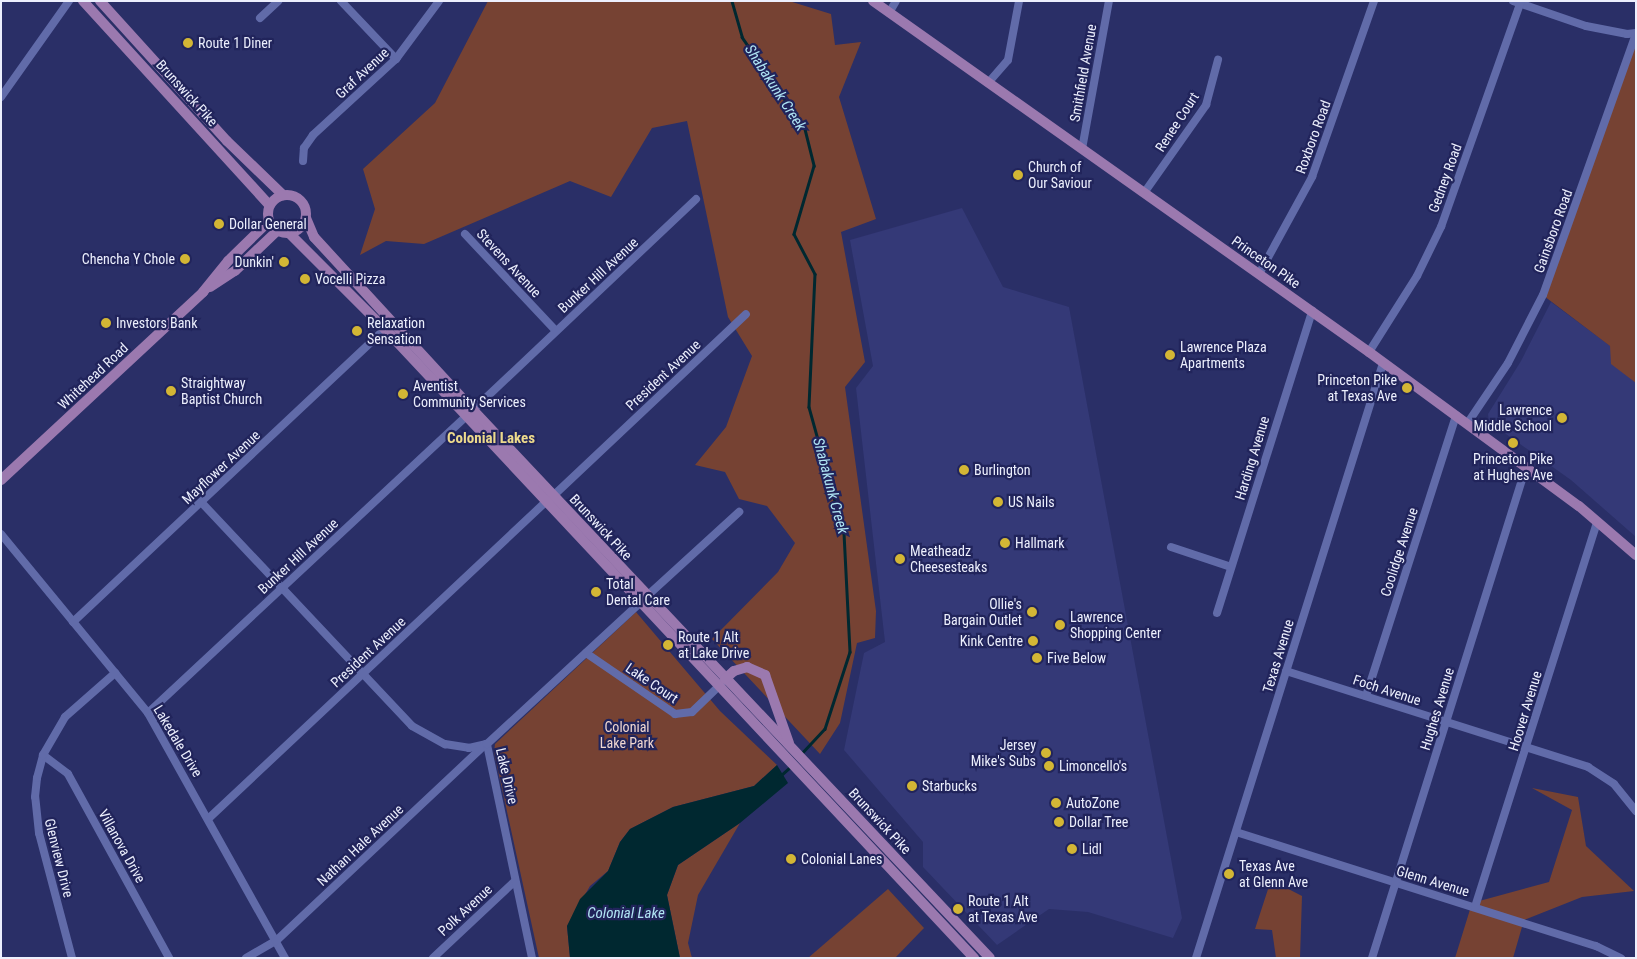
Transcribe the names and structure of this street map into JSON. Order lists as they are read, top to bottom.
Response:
{
  "streets": {
    "main road": ["Brunswick Pike", "Princeton Pike", "Whitehead Road"],
    "street": [
      "Graf Avenue",
      "Smithfield Avenue",
      "Renee Court",
      "Roxboro Road",
      "Gedney Road",
      "Gainsboro Road",
      "Stevens Avenue",
      "Bunker Hill Avenue",
      "President Avenue",
      "Harding Avenue",
      "Mayflower Avenue",
      "Coolidge Avenue",
      "Texas Avenue",
      "Lake Court",
      "Foch Avenue",
      "Hughes Avenue",
      "Hoover Avenue",
      "Lakedale Drive",
      "Lake Drive",
      "Nathan Hale Avenue",
      "Villanova Drive",
      "Glenview Drive",
      "Glenn Avenue",
      "Polk Avenue"
    ]
  },
  "crossings": [
    ["Smithfield Avenue", "Princeton Pike"],
    ["Brunswick Pike", "Bunker Hill Avenue"],
    ["Brunswick Pike", "President Avenue"],
    ["Brunswick Pike", "Whitehead Road"],
    ["Brunswick Pike", "Mayflower Avenue"],
    ["Brunswick Pike", "Lake Court"],
    ["Brunswick Pike", "Lake Drive"],
    ["Renee Court", "Princeton Pike"],
    ["Roxboro Road", "Princeton Pike"],
    ["Gedney Road", "Princeton Pike"],
    ["Gainsboro Road", "Princeton Pike"],
    ["Princeton Pike", "Harding Avenue"],
    ["Princeton Pike", "Coolidge Avenue"],
    ["Princeton Pike", "Texas Avenue"],
    ["Princeton Pike", "Hughes Avenue"],
    ["Princeton Pike", "Hoover Avenue"],
    ["Stevens Avenue", "Bunker Hill Avenue"],
    ["Bunker Hill Avenue", "Lakedale Drive"],
    ["President Avenue", "Lakedale Drive"],
    ["Mayflower Avenue", "Lakedale Drive"],
    ["Coolidge Avenue", "Foch Avenue"],
    ["Texas Avenue", "Foch Avenue"],
    ["Texas Avenue", "Glenn Avenue"],
    ["Lake Court", "Lake Drive"],
    ["Foch Avenue", "Hughes Avenue"],
    ["Foch Avenue", "Hoover Avenue"],
    ["Hughes Avenue", "Glenn Avenue"],
    ["Hoover Avenue", "Glenn Avenue"],
    ["Lakedale Drive", "Nathan Hale Avenue"],
    ["Lakedale Drive", "Glenview Drive"],
    ["Lake Drive", "Nathan Hale Avenue"],
    ["Lake Drive", "Polk Avenue"],
    ["Villanova Drive", "Glenview Drive"]
  ],
  "districts": ["Colonial Lakes"],
  "water": ["Shabakunk Creek", "Colonial Lake"],
  "parks": ["Colonial Lake Park"],
  "places": [
    "Route 1 Diner",
    "Church of Our Saviour",
    "Dollar General",
    "Chencha Y Chole",
    "Dunkin'",
    "Vocelli Pizza",
    "Investors Bank",
    "Relaxation Sensation",
    "Lawrence Plaza Apartments",
    "Princeton Pike at Texas Ave",
    "Straightway Baptist Church",
    "Aventist Community Services",
    "Lawrence Middle School",
    "Princeton Pike at Hughes Ave",
    "Burlington",
    "US Nails",
    "Hallmark",
    "Meatheadz Cheesesteaks",
    "Total Dental Care",
    "Ollie's Bargain Outlet",
    "Lawrence Shopping Center",
    "Kink Centre",
    "Route 1 Alt at Lake Drive",
    "Five Below",
    "Jersey Mike's Subs",
    "Limoncello's",
    "Starbucks",
    "AutoZone",
    "Dollar Tree",
    "Lidl",
    "Colonial Lanes",
    "Texas Ave at Glenn Ave",
    "Route 1 Alt at Texas Ave"
  ]
}
